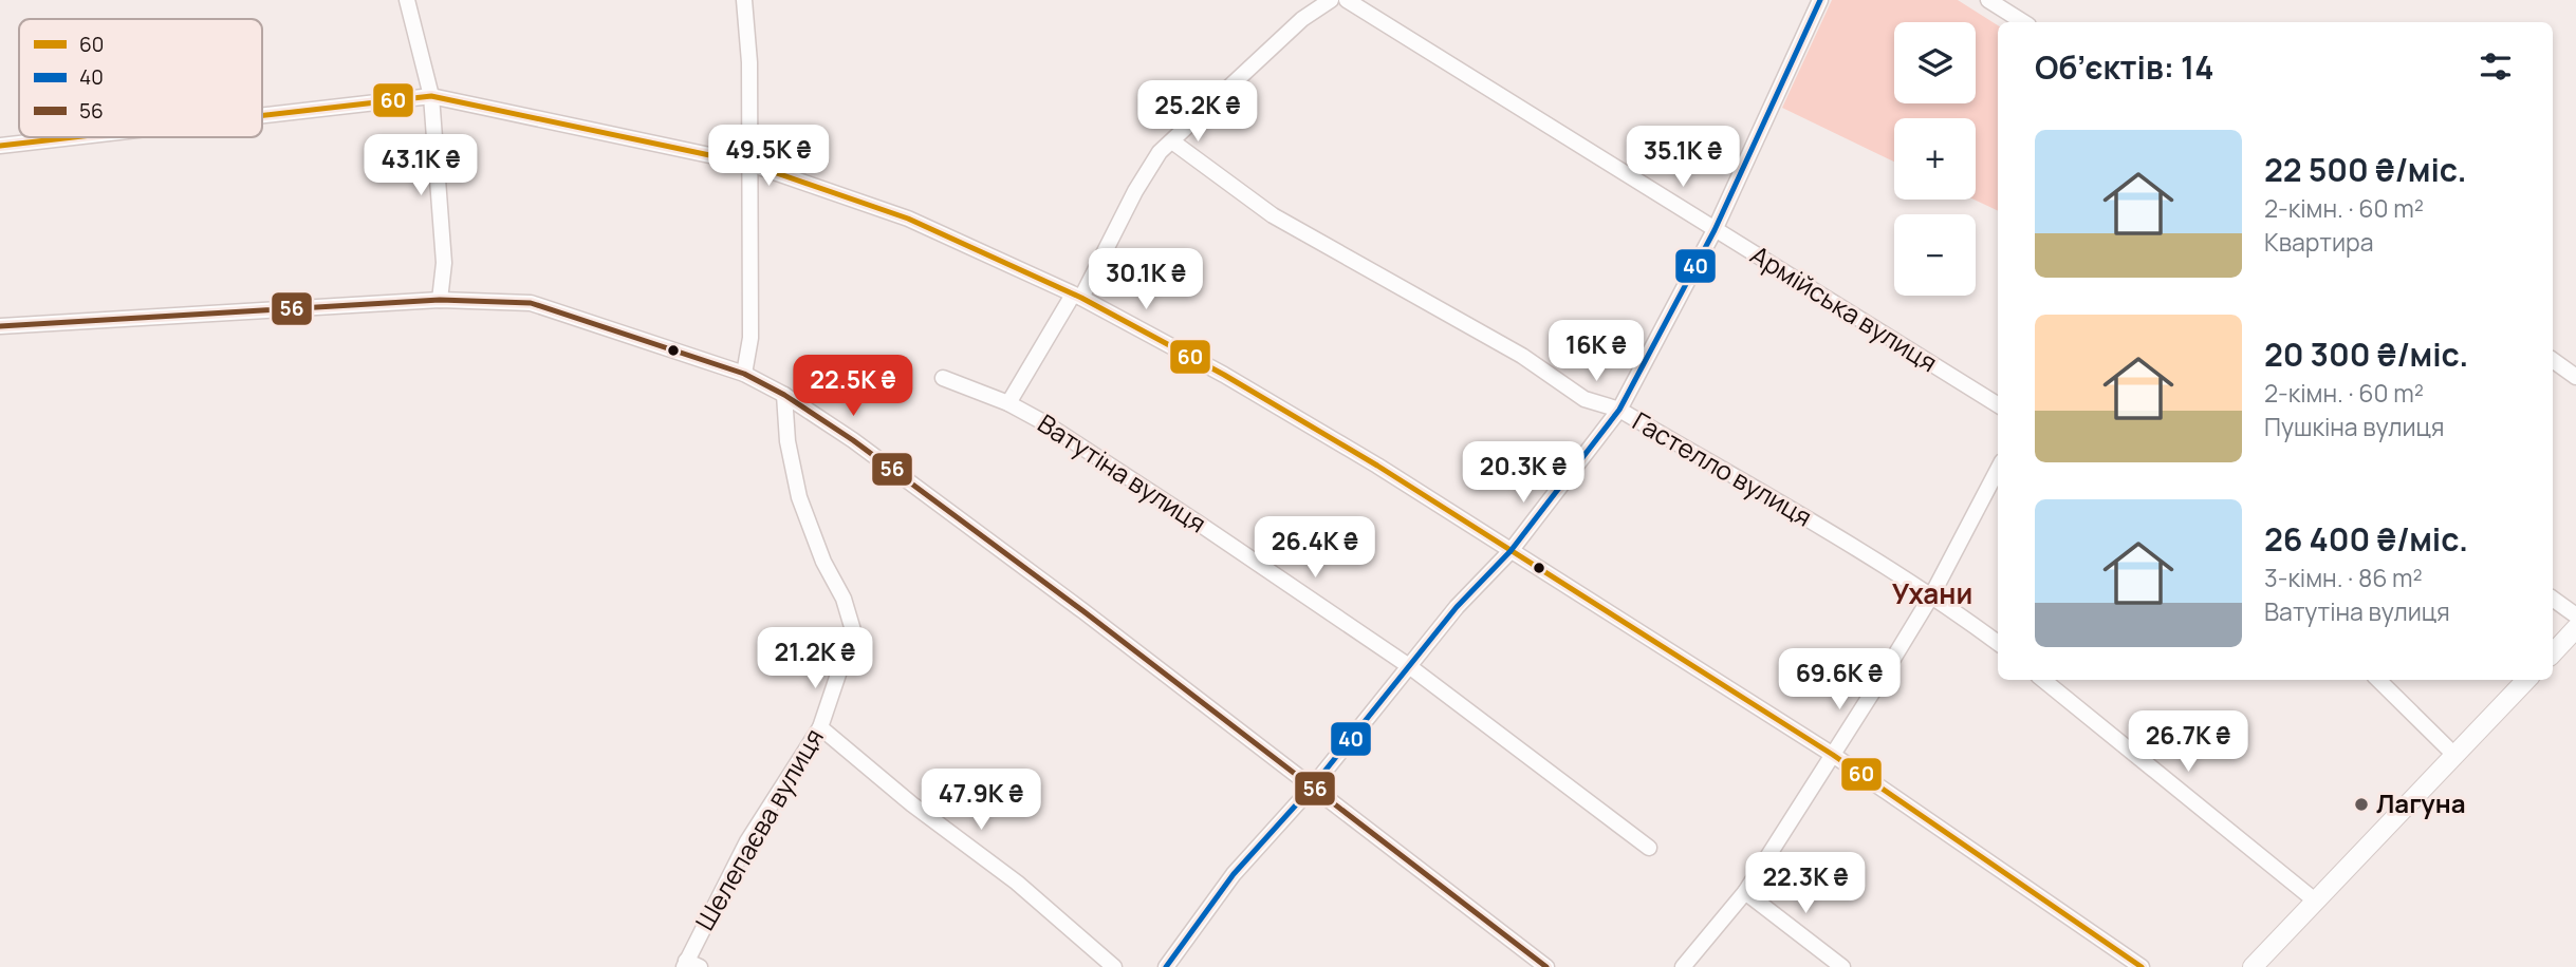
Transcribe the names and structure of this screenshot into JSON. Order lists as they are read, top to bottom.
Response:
{
  "streets": {
    "street": [
      "Армійська вулиця",
      "Гастелло вулиця",
      "Ватутіна вулиця",
      "Шелепаєва вулиця"
    ]
  },
  "districts": ["Ухани"],
  "places": ["Лагуна"],
  "lines": ["transit line 40", "transit line 60", "transit line 56"],
  "legend": ["60", "40", "56"],
  "page": {
    "map_buttons": ["+", "−"],
    "heading": "Об’єктів: 14",
    "price": [
      "25.2K ₴",
      "49.5K ₴",
      "35.1K ₴",
      "43.1K ₴",
      "30.1K ₴",
      "16K ₴",
      "22.5K ₴",
      "20.3K ₴",
      "26.4K ₴",
      "21.2K ₴",
      "69.6K ₴",
      "26.7K ₴",
      "47.9K ₴",
      "22.3K ₴"
    ],
    "list": [
      {
        "name": "22 500 ₴/міс.",
        "note": "2-кімн. · 60 m² · Квартира"
      },
      {
        "name": "20 300 ₴/міс.",
        "note": "2-кімн. · 60 m² · Пушкіна вулиця"
      },
      {
        "name": "26 400 ₴/міс.",
        "note": "3-кімн. · 86 m² · Ватутіна вулиця"
      }
    ]
  }
}
